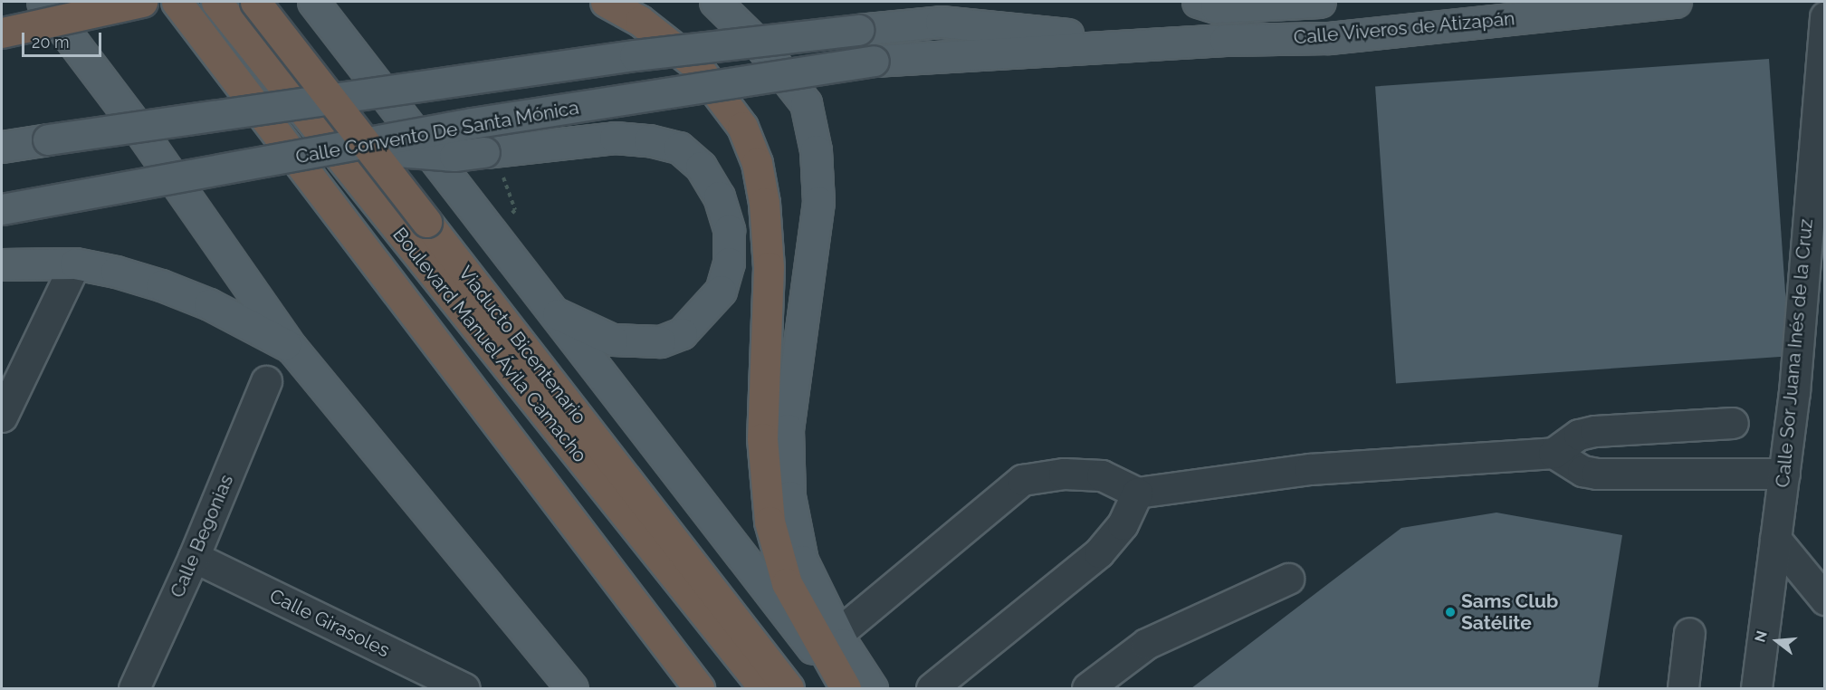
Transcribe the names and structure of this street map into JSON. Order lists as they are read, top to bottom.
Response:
{
  "streets": {
    "highway": ["Boulevard Manuel Ávila Camacho", "Viaducto Bicentenario"],
    "main road": ["Calle Viveros de Atizapán", "Calle Convento De Santa Mónica"],
    "street": ["Calle Sor Juana Inés de la Cruz", "Calle Begonias", "Calle Girasoles"]
  },
  "crossings": [
    ["Calle Viveros de Atizapán", "Calle Convento De Santa Mónica"],
    ["Calle Begonias", "Calle Girasoles"]
  ],
  "places": ["Sams Club Satélite"],
  "scale_bar": "20 m",
  "north": "left"
}
